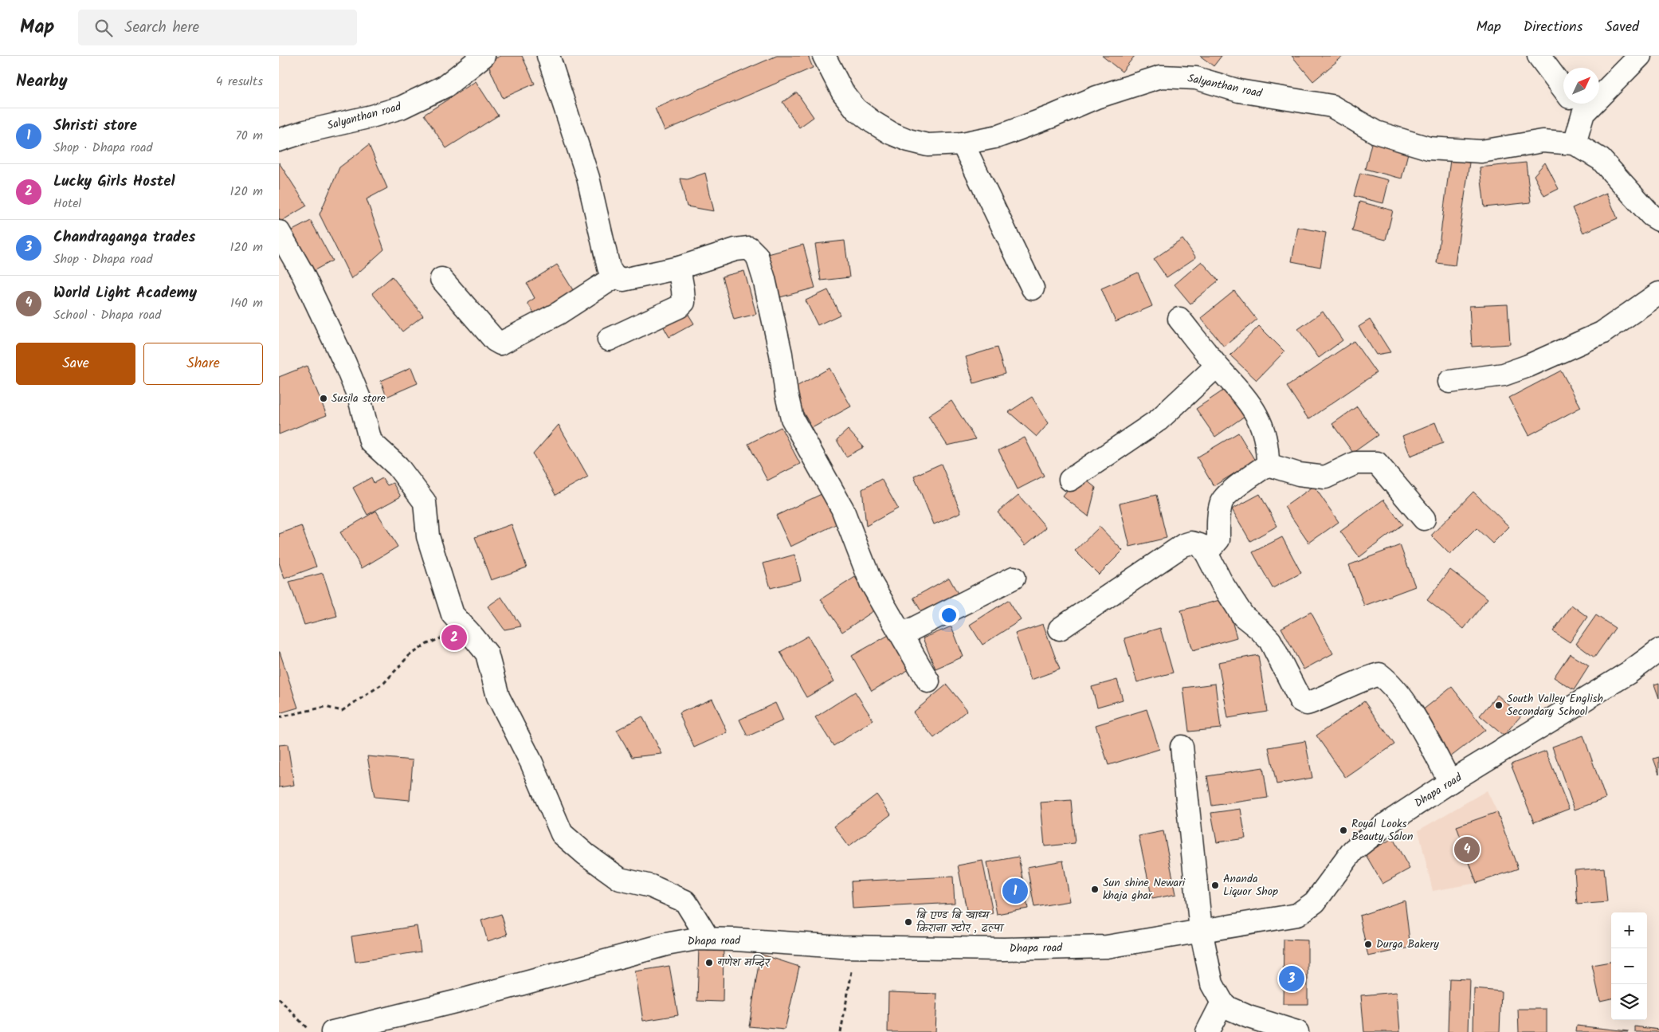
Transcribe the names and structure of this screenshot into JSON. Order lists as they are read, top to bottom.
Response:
{
  "streets": {
    "street": ["Salyanthan road", "Dhapa road"]
  },
  "places": [
    "Susila store",
    "South Valley English Secondary School",
    "Royal Looks Beauty Salon",
    "Ananda Liquor Shop",
    "Sun shine Newari khaja ghar",
    "बि एण्ड बि खाध्य किराना स्टोर , ढल्पा",
    "Durga Bakery",
    "गणेश मन्दिर"
  ],
  "north": "top right",
  "page": {
    "header": "Map",
    "search": "Search here",
    "nav": ["Map", "Directions", "Saved"],
    "heading": ["Nearby", "4 results"],
    "list": [
      {
        "mark": "1",
        "name": "Shristi store",
        "note": "Shop · Dhapa road",
        "value": "70 m"
      },
      {
        "mark": "2",
        "name": "Lucky Girls Hostel",
        "note": "Hotel",
        "value": "120 m"
      },
      {
        "mark": "3",
        "name": "Chandraganga trades",
        "note": "Shop · Dhapa road",
        "value": "120 m"
      },
      {
        "mark": "4",
        "name": "World Light Academy",
        "note": "School · Dhapa road",
        "value": "140 m"
      }
    ],
    "buttons": ["Save", "Share"],
    "pins": [
      "2",
      "4",
      "1",
      "3"
    ],
    "map_buttons": ["+", "−"]
  }
}
